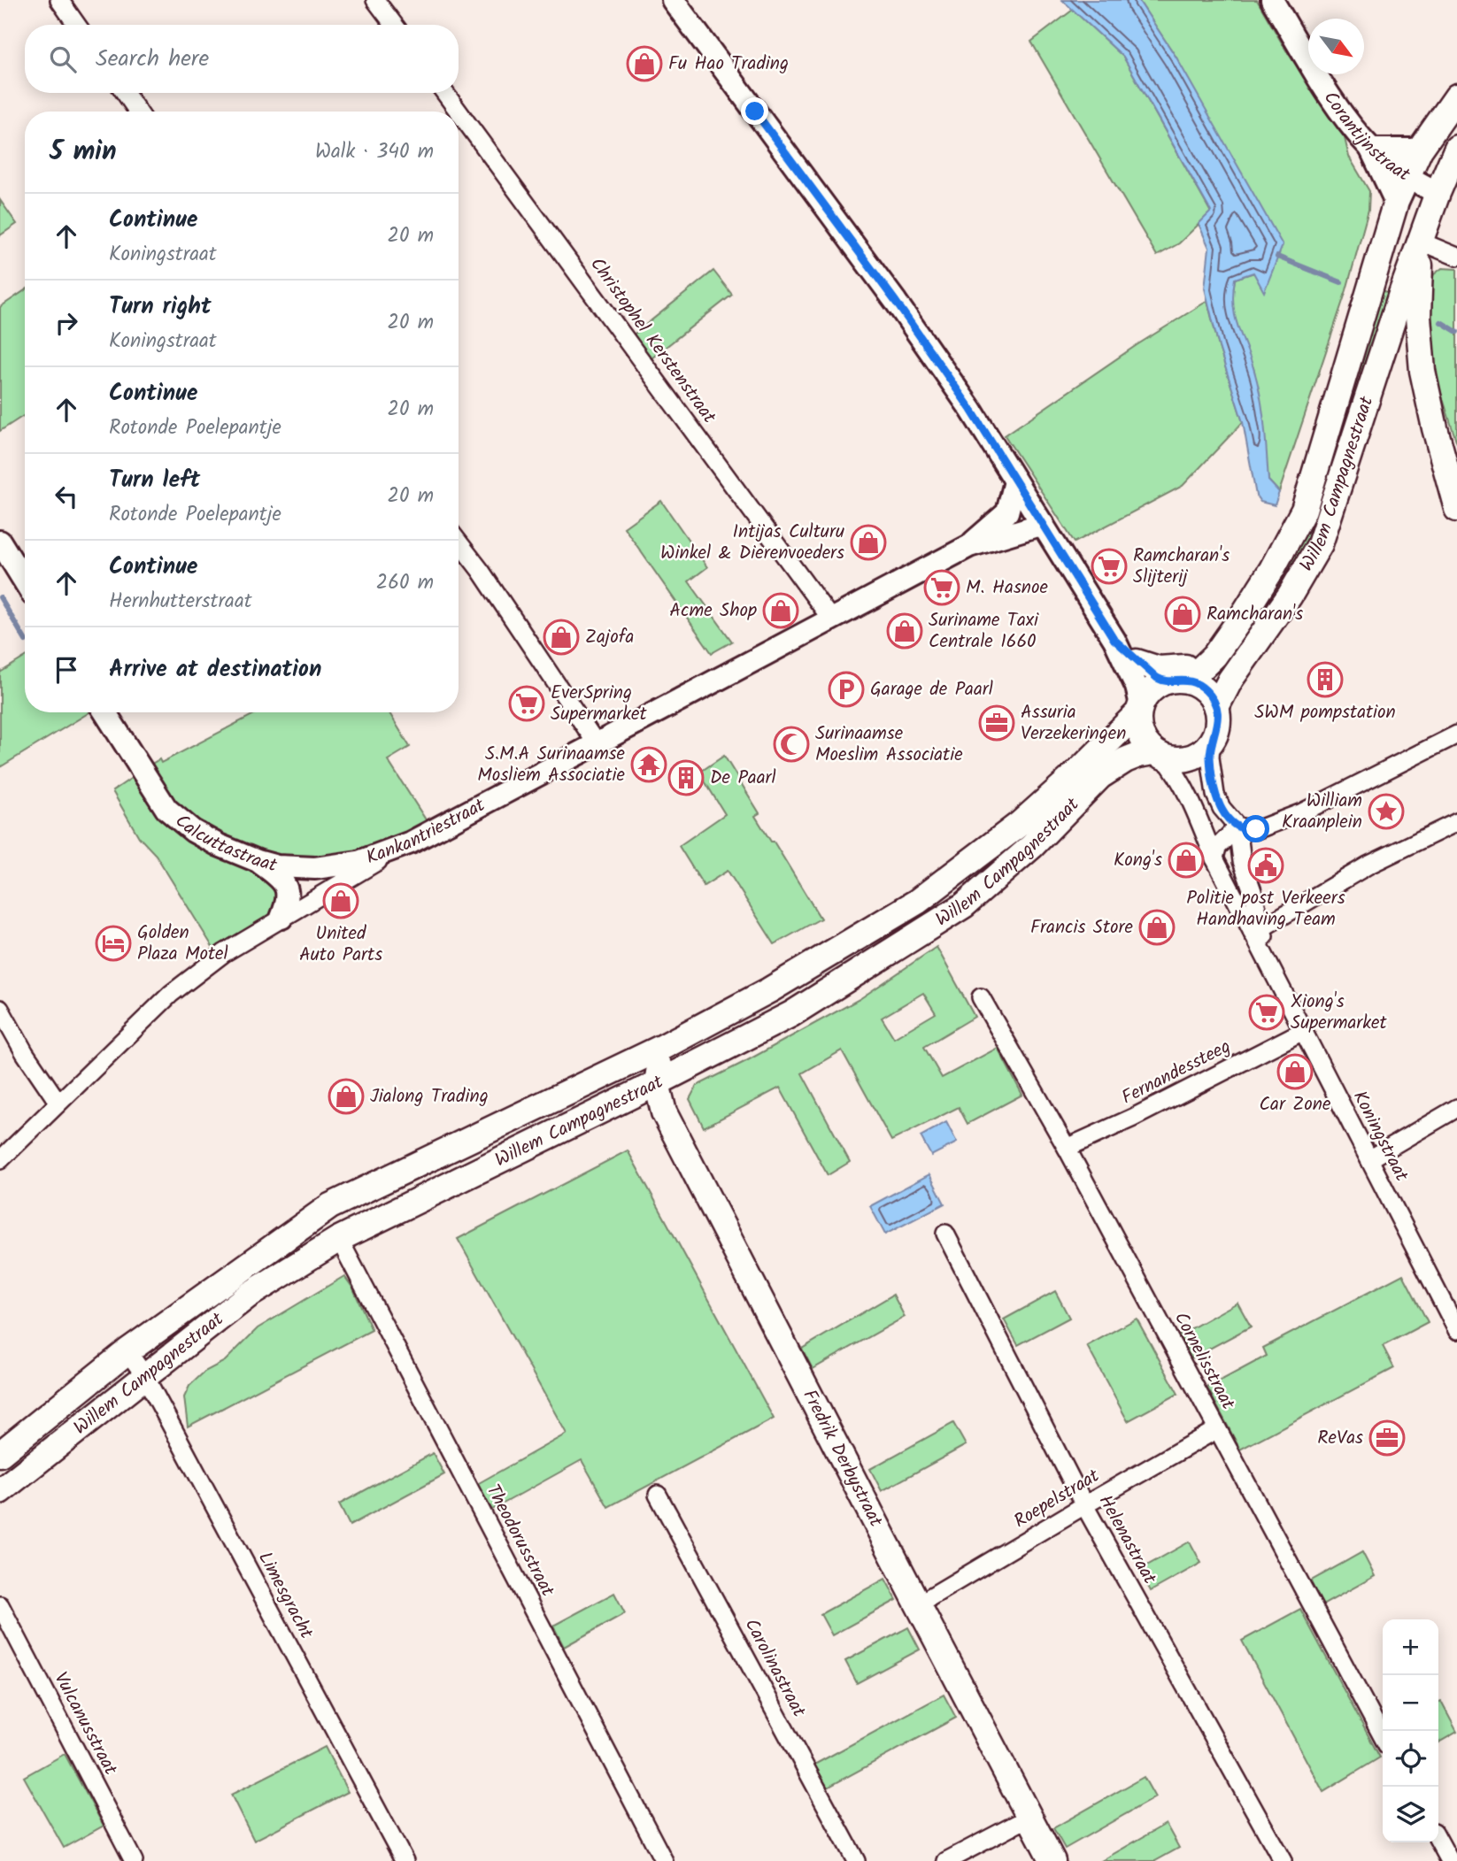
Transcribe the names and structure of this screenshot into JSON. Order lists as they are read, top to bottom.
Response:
{
  "streets": {
    "main road": ["Willem Campagnestraat", "Fredrik Derbystraat"],
    "street": [
      "Corantijnstraat",
      "Christophel Kerstenstraat",
      "Kankantriestraat",
      "Calcuttastraat",
      "Fernandessteeg",
      "Koningstraat",
      "Cornelisstraat",
      "Roepelstraat",
      "Helenastraat",
      "Theodorusstraat",
      "Limesgracht",
      "Carolinastraat",
      "Vulcanusstraat"
    ]
  },
  "crossings": [
    ["Corantijnstraat", "Willem Campagnestraat"],
    ["Christophel Kerstenstraat", "Kankantriestraat"],
    ["Willem Campagnestraat", "Koningstraat"],
    ["Willem Campagnestraat", "Fredrik Derbystraat"],
    ["Willem Campagnestraat", "Theodorusstraat"],
    ["Willem Campagnestraat", "Limesgracht"],
    ["Kankantriestraat", "Calcuttastraat"],
    ["Fernandessteeg", "Koningstraat"],
    ["Fernandessteeg", "Cornelisstraat"],
    ["Cornelisstraat", "Roepelstraat"],
    ["Fredrik Derbystraat", "Roepelstraat"],
    ["Roepelstraat", "Helenastraat"]
  ],
  "places": {
    "shop": [
      "Fu Hao Trading",
      "Intijas Culturu Winkel & Dierenvoeders",
      "Acme Shop",
      "Ramcharan's",
      "Suriname Taxi Centrale 1660",
      "Zajofa",
      "Kong's",
      "United Auto Parts",
      "Francis Store",
      "Car Zone",
      "Jialong Trading"
    ],
    "supermarket": [
      "Ramcharan's Slijterij",
      "M. Hasnoe",
      "EverSpring Supermarket",
      "Xiong's Supermarket"
    ],
    "building": ["SWM pompstation", "De Paarl"],
    "parking": ["Garage de Paarl"],
    "office": ["Assuria Verzekeringen", "ReVas"],
    "mosque": ["Surinaamse Moeslim Associatie"],
    "temple": ["S.M.A Surinaamse Mosliem Associatie"],
    "place": ["William Kraanplein"],
    "public building": ["Politie post Verkeers Handhaving Team"],
    "hotel": ["Golden Plaza Motel"]
  },
  "north": "bottom right",
  "page": {
    "search": "Search here",
    "heading": ["5 min", "Walk · 340 m"],
    "list": [
      ["Continue", "Koningstraat", "20 m"],
      ["Turn right", "Koningstraat", "20 m"],
      ["Continue", "Rotonde Poelepantje", "20 m"],
      ["Turn left", "Rotonde Poelepantje", "20 m"],
      ["Continue", "Hernhutterstraat", "260 m"],
      "Arrive at destination"
    ],
    "map_buttons": ["+", "−"]
  }
}
